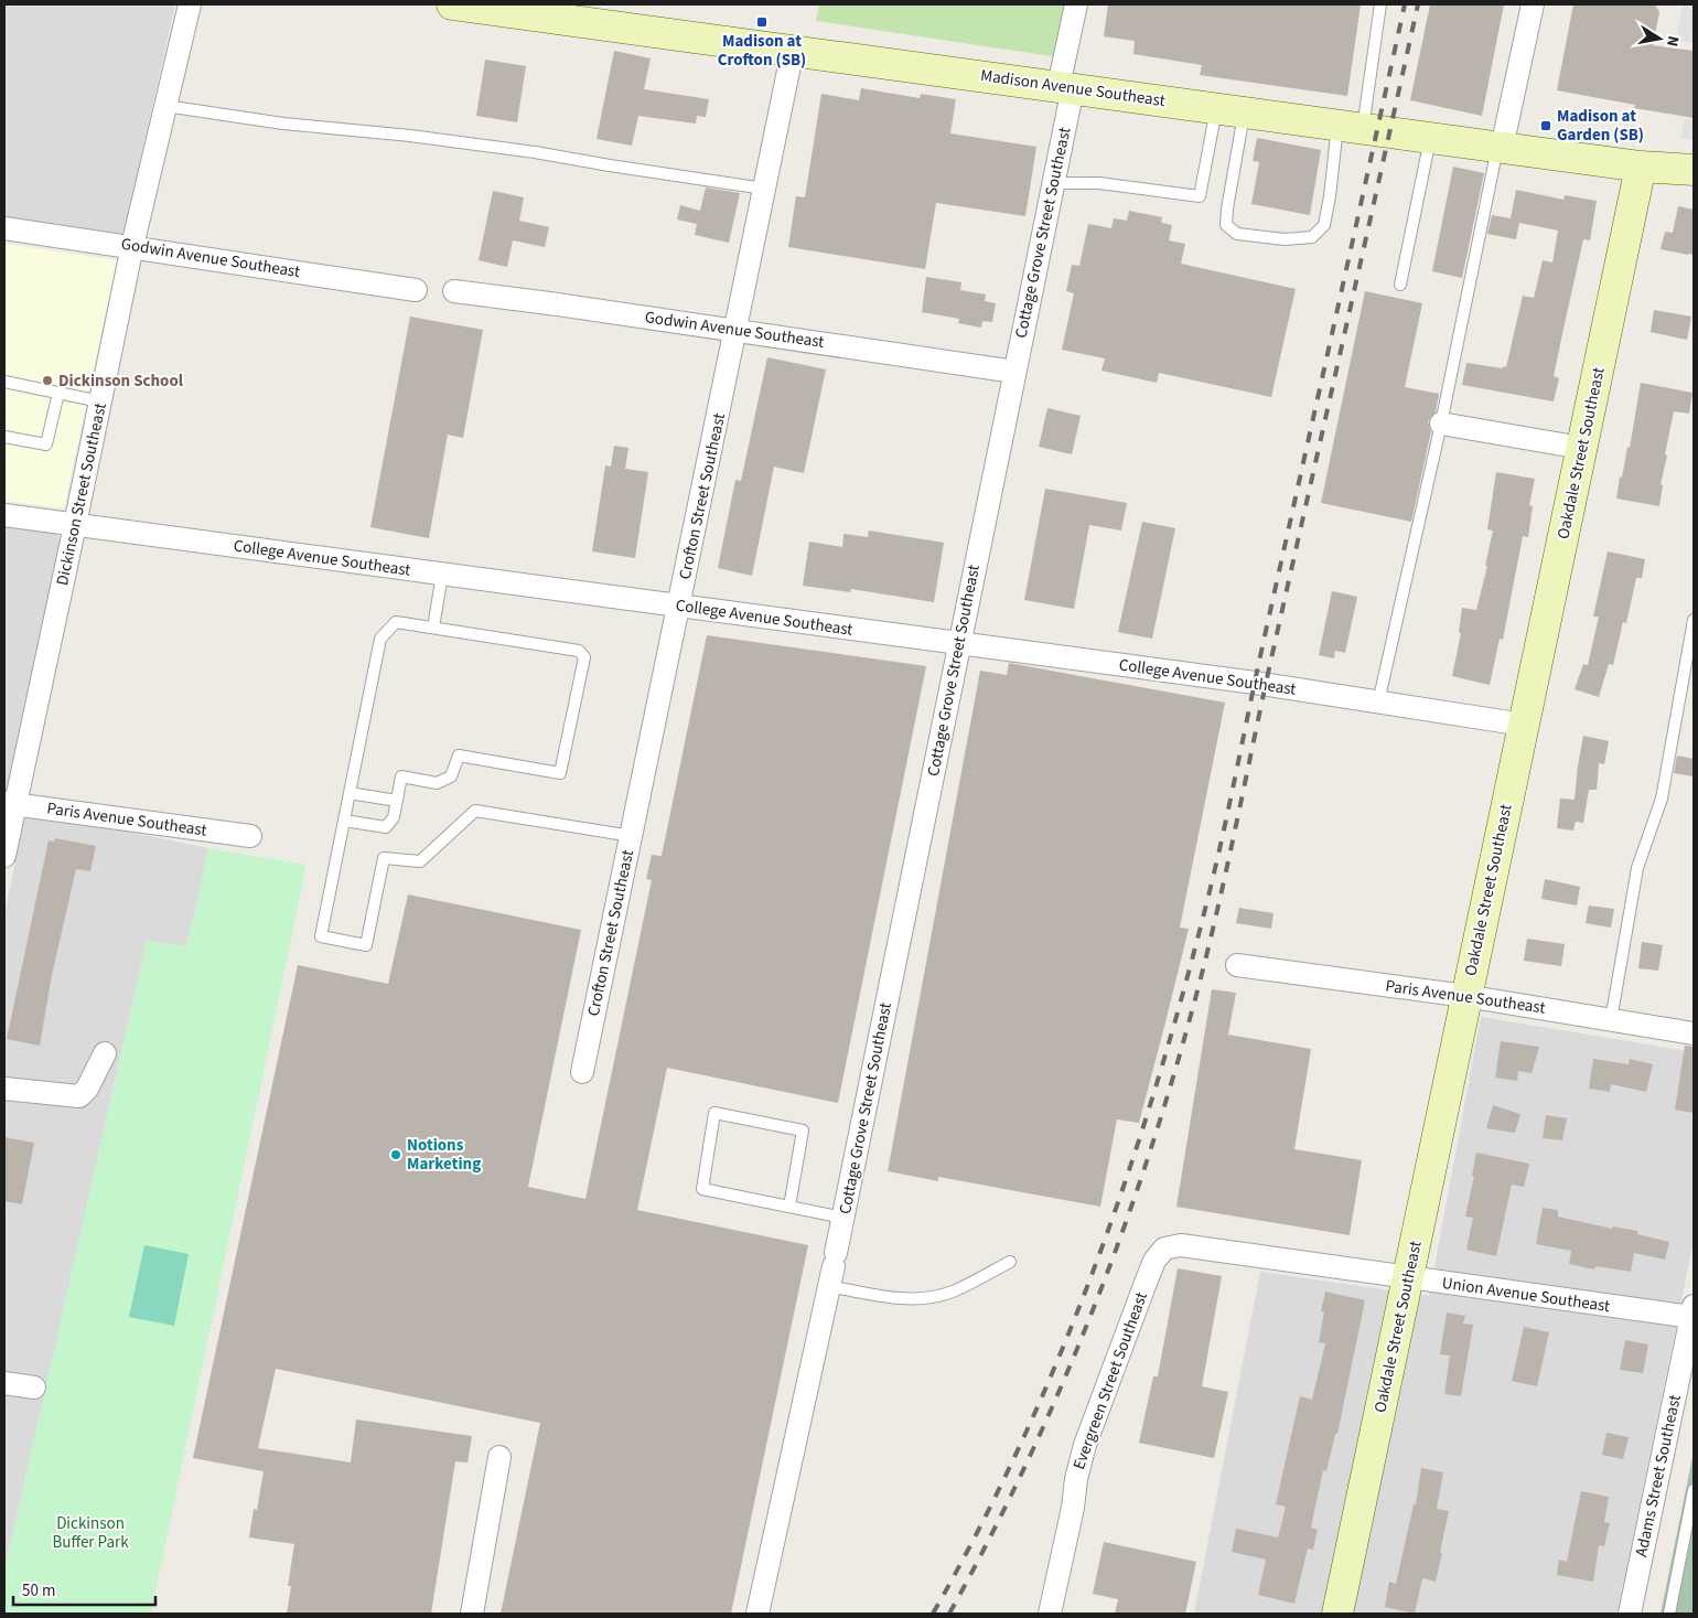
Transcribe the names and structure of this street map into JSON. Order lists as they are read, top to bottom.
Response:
{
  "streets": {
    "street": [
      "Madison Avenue Southeast",
      "Cottage Grove Street Southeast",
      "Godwin Avenue Southeast",
      "Oakdale Street Southeast",
      "Dickinson Street Southeast",
      "Crofton Street Southeast",
      "College Avenue Southeast",
      "Paris Avenue Southeast",
      "Union Avenue Southeast",
      "Evergreen Street Southeast",
      "Adams Street Southeast"
    ]
  },
  "crossings": [
    ["Madison Avenue Southeast", "Cottage Grove Street Southeast"],
    ["Madison Avenue Southeast", "Oakdale Street Southeast"],
    ["Madison Avenue Southeast", "Crofton Street Southeast"],
    ["Cottage Grove Street Southeast", "Godwin Avenue Southeast"],
    ["Cottage Grove Street Southeast", "College Avenue Southeast"],
    ["Godwin Avenue Southeast", "Dickinson Street Southeast"],
    ["Godwin Avenue Southeast", "Crofton Street Southeast"],
    ["Oakdale Street Southeast", "College Avenue Southeast"],
    ["Oakdale Street Southeast", "Paris Avenue Southeast"],
    ["Oakdale Street Southeast", "Union Avenue Southeast"],
    ["Dickinson Street Southeast", "College Avenue Southeast"],
    ["Dickinson Street Southeast", "Paris Avenue Southeast"],
    ["Crofton Street Southeast", "College Avenue Southeast"],
    ["Union Avenue Southeast", "Evergreen Street Southeast"],
    ["Union Avenue Southeast", "Adams Street Southeast"]
  ],
  "parks": ["Dickinson Buffer Park"],
  "places": {
    "transit": ["Madison at Crofton (SB)", "Madison at Garden (SB)"],
    "other": ["Dickinson School", "Notions Marketing"]
  },
  "scale_bar": "50 m",
  "north": "right"
}
